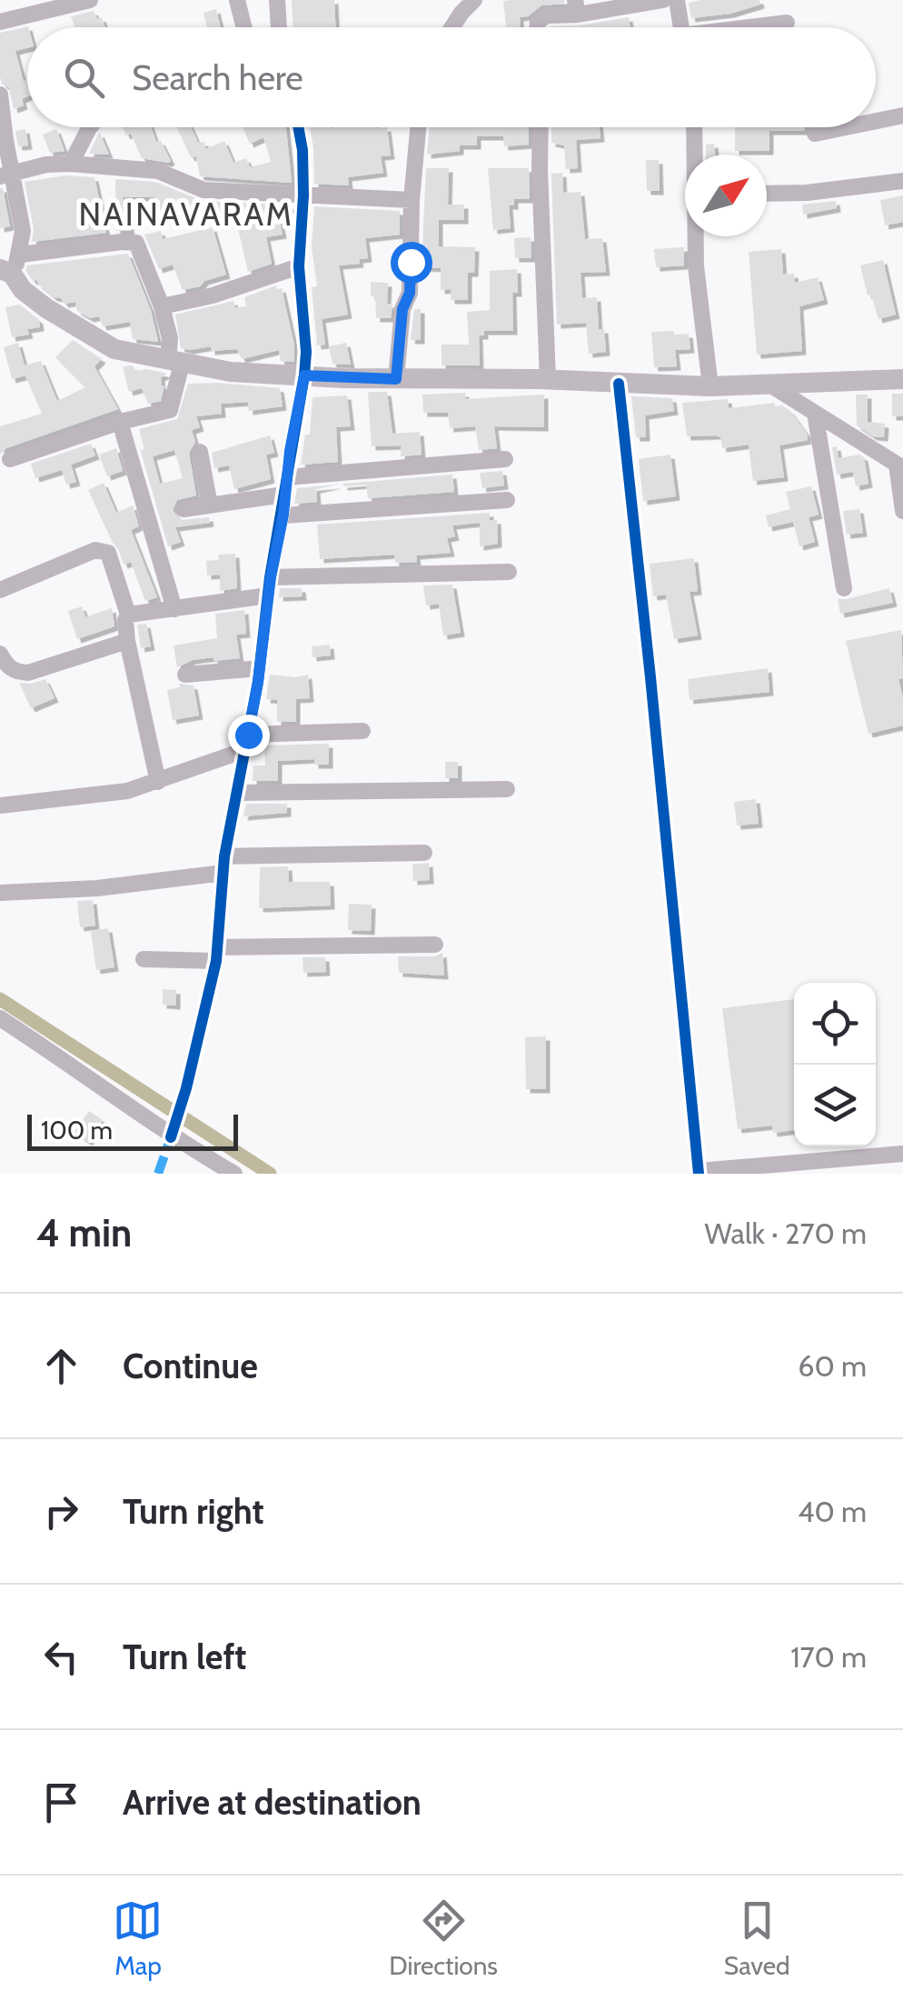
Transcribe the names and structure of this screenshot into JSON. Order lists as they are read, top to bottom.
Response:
{
  "districts": ["NAINAVARAM"],
  "scale_bar": "100 m",
  "north": "top right",
  "page": {
    "search": "Search here",
    "scale": "100 m",
    "heading": ["4 min", "Walk · 270 m"],
    "list": [
      ["Continue", "60 m"],
      ["Turn right", "40 m"],
      ["Turn left", "170 m"],
      "Arrive at destination"
    ],
    "nav": ["Map", "Directions", "Saved"]
  }
}
